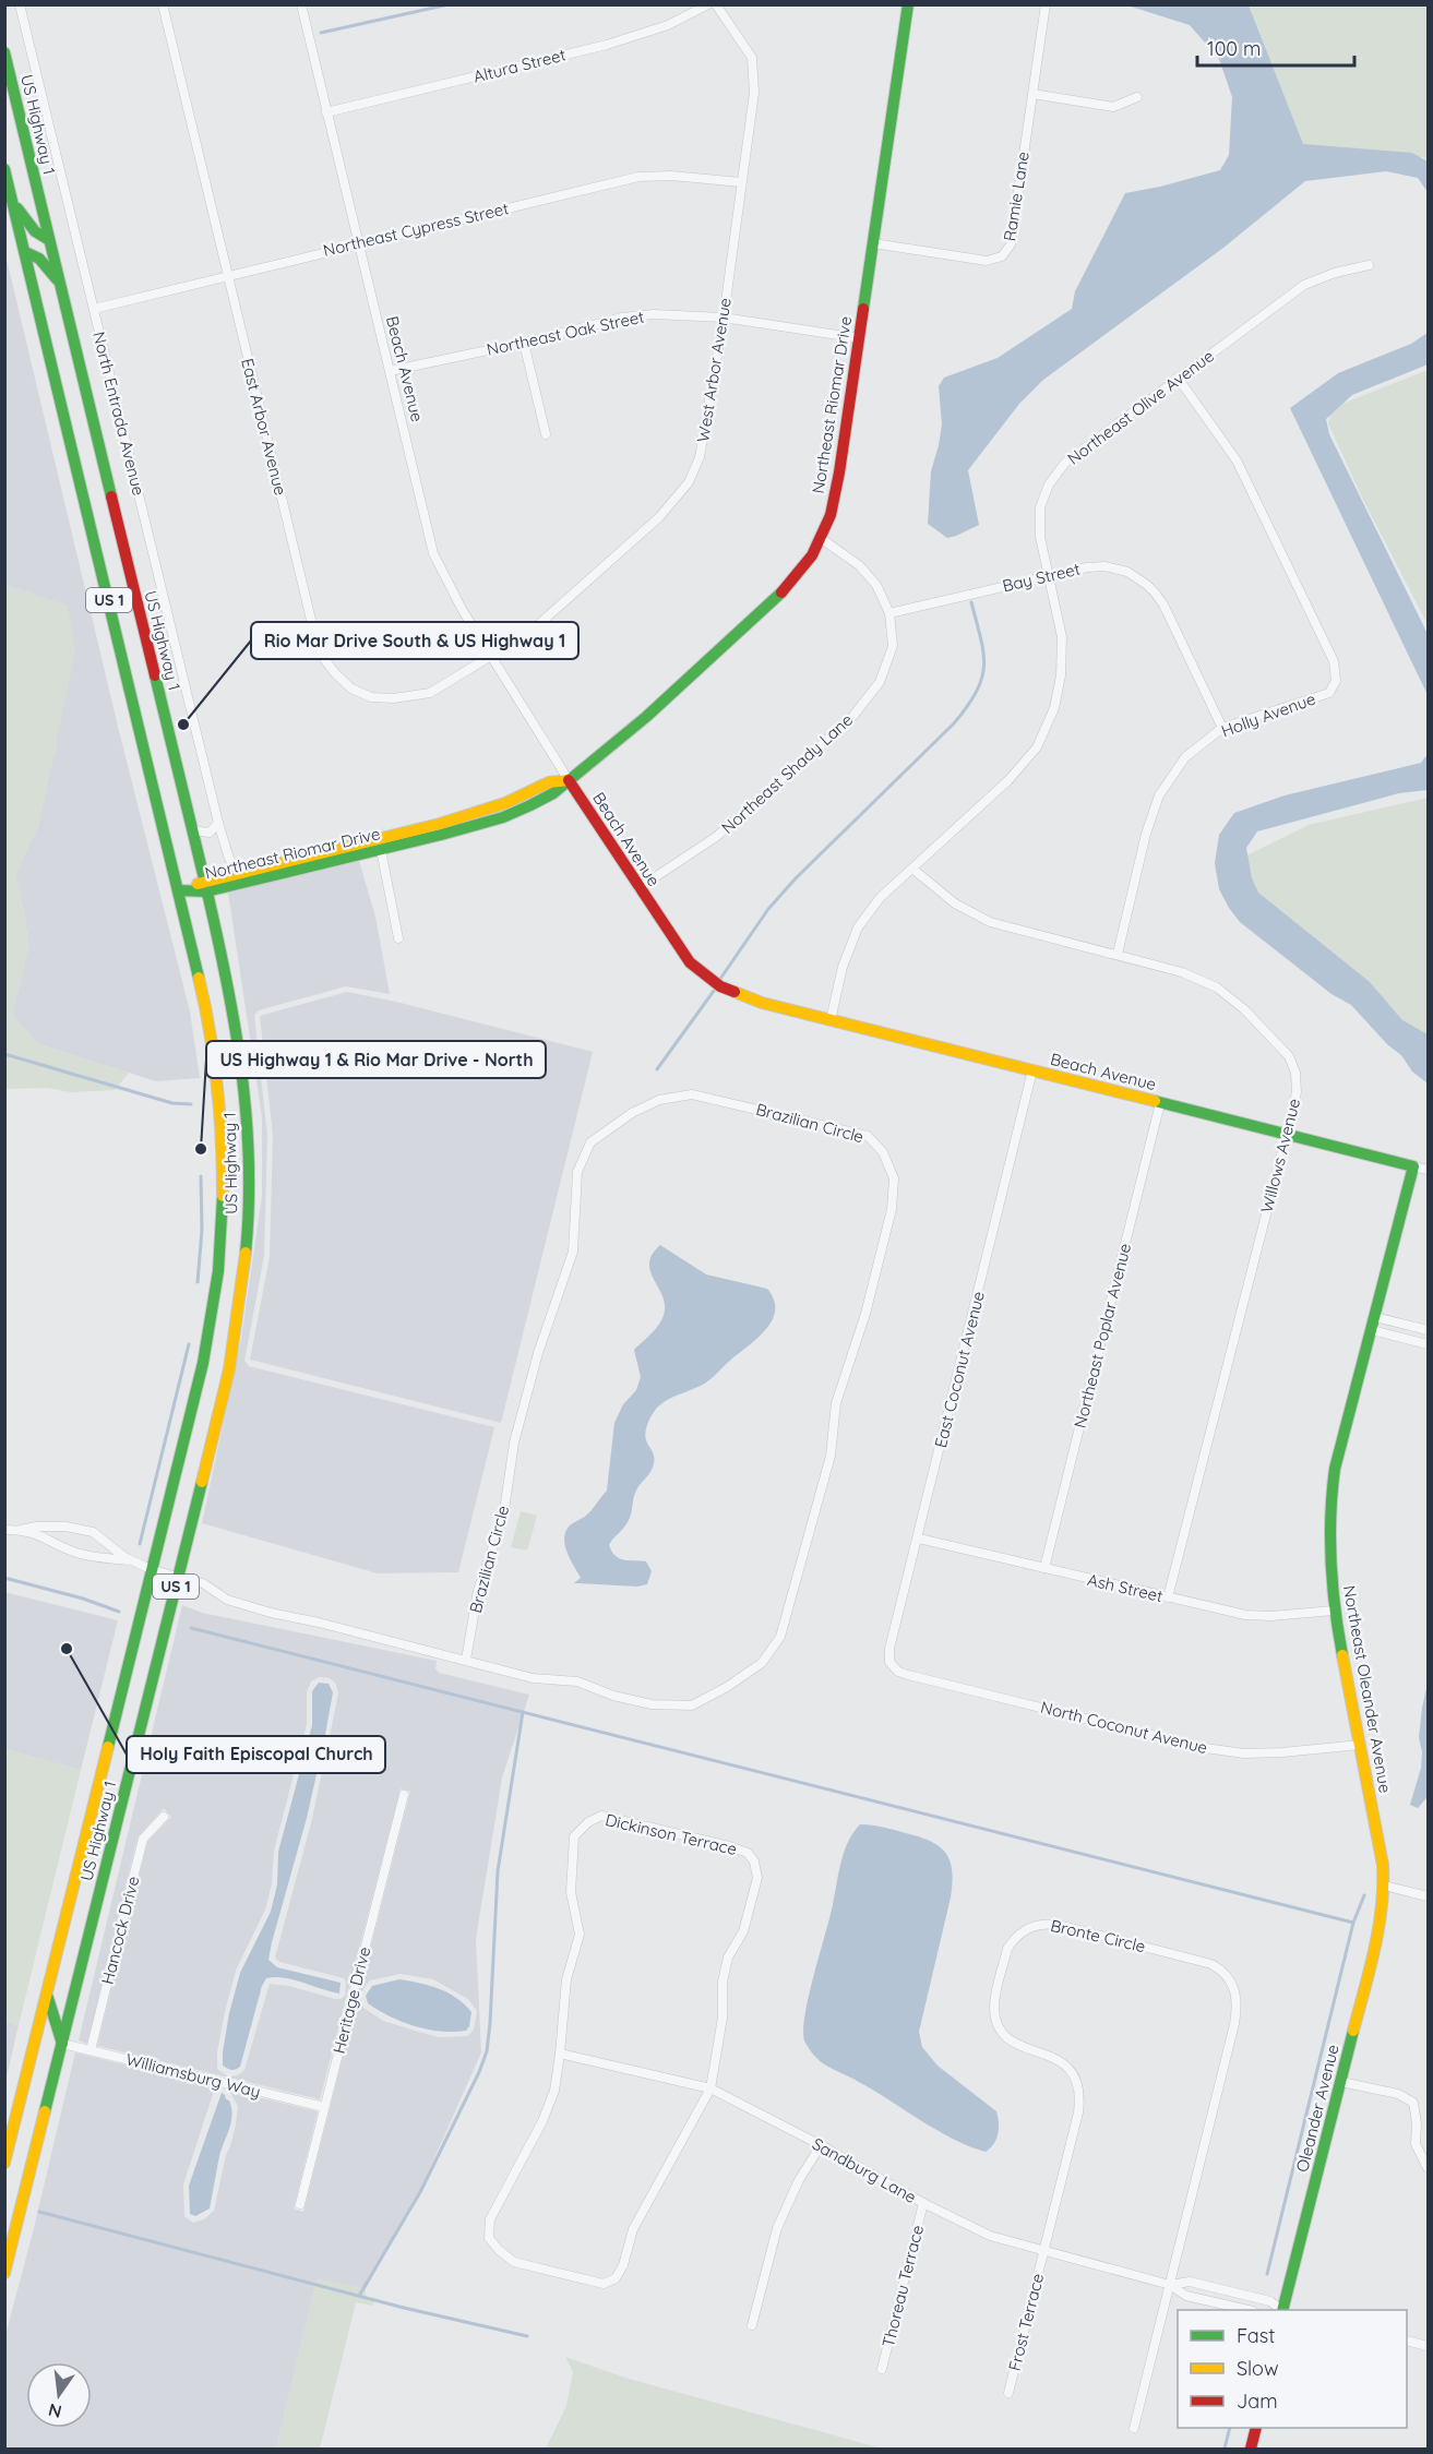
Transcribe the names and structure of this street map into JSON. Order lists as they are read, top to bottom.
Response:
{
  "streets": {
    "main road": [
      "US Highway 1",
      "Beach Avenue",
      "Northeast Riomar Drive",
      "US 1",
      "Northeast Oleander Avenue",
      "Oleander Avenue"
    ],
    "street": [
      "Altura Street",
      "Ramie Lane",
      "Northeast Cypress Street",
      "Northeast Oak Street",
      "West Arbor Avenue",
      "Northeast Olive Avenue",
      "North Entrada Avenue",
      "East Arbor Avenue",
      "Bay Street",
      "Holly Avenue",
      "Northeast Shady Lane",
      "Brazilian Circle",
      "Willows Avenue",
      "Northeast Poplar Avenue",
      "East Coconut Avenue",
      "Ash Street",
      "North Coconut Avenue",
      "Dickinson Terrace",
      "Hancock Drive",
      "Bronte Circle",
      "Heritage Drive",
      "Williamsburg Way",
      "Sandburg Lane",
      "Thoreau Terrace",
      "Frost Terrace"
    ]
  },
  "crossings": [
    ["Altura Street", "Beach Avenue"],
    ["US Highway 1", "Northeast Riomar Drive"],
    ["US Highway 1", "Brazilian Circle"],
    ["US Highway 1", "Williamsburg Way"],
    ["Ramie Lane", "Northeast Riomar Drive"],
    ["Northeast Cypress Street", "Beach Avenue"],
    ["Northeast Cypress Street", "West Arbor Avenue"],
    ["Northeast Cypress Street", "North Entrada Avenue"],
    ["Northeast Cypress Street", "East Arbor Avenue"],
    ["Northeast Oak Street", "Beach Avenue"],
    ["Northeast Oak Street", "West Arbor Avenue"],
    ["Northeast Oak Street", "Northeast Riomar Drive"],
    ["Beach Avenue", "West Arbor Avenue"],
    ["Beach Avenue", "Northeast Riomar Drive"],
    ["Beach Avenue", "Northeast Olive Avenue"],
    ["Beach Avenue", "East Arbor Avenue"],
    ["Beach Avenue", "Northeast Shady Lane"],
    ["Beach Avenue", "Willows Avenue"],
    ["Beach Avenue", "Northeast Poplar Avenue"],
    ["Beach Avenue", "East Coconut Avenue"],
    ["Beach Avenue", "Northeast Oleander Avenue"],
    ["West Arbor Avenue", "East Arbor Avenue"],
    ["Northeast Riomar Drive", "North Entrada Avenue"],
    ["Northeast Riomar Drive", "Northeast Shady Lane"],
    ["Northeast Olive Avenue", "Bay Street"],
    ["Northeast Olive Avenue", "Holly Avenue"],
    ["Northeast Olive Avenue", "Willows Avenue"],
    ["Bay Street", "Holly Avenue"],
    ["Bay Street", "Northeast Shady Lane"],
    ["Holly Avenue", "Willows Avenue"],
    ["Willows Avenue", "Ash Street"],
    ["Northeast Poplar Avenue", "Ash Street"],
    ["East Coconut Avenue", "Ash Street"],
    ["East Coconut Avenue", "North Coconut Avenue"],
    ["Ash Street", "Northeast Oleander Avenue"],
    ["Northeast Oleander Avenue", "North Coconut Avenue"],
    ["Northeast Oleander Avenue", "Oleander Avenue"],
    ["Dickinson Terrace", "Sandburg Lane"],
    ["Hancock Drive", "Williamsburg Way"],
    ["Bronte Circle", "Sandburg Lane"],
    ["Bronte Circle", "Frost Terrace"],
    ["Heritage Drive", "Williamsburg Way"],
    ["Sandburg Lane", "Thoreau Terrace"],
    ["Sandburg Lane", "Frost Terrace"]
  ],
  "places": ["Rio Mar Drive South & US Highway 1", "US Highway 1 & Rio Mar Drive - North", "Holy Faith Episcopal Church"],
  "legend": ["Fast", "Slow", "Jam"],
  "scale_bar": "100 m",
  "north": "bottom"
}
